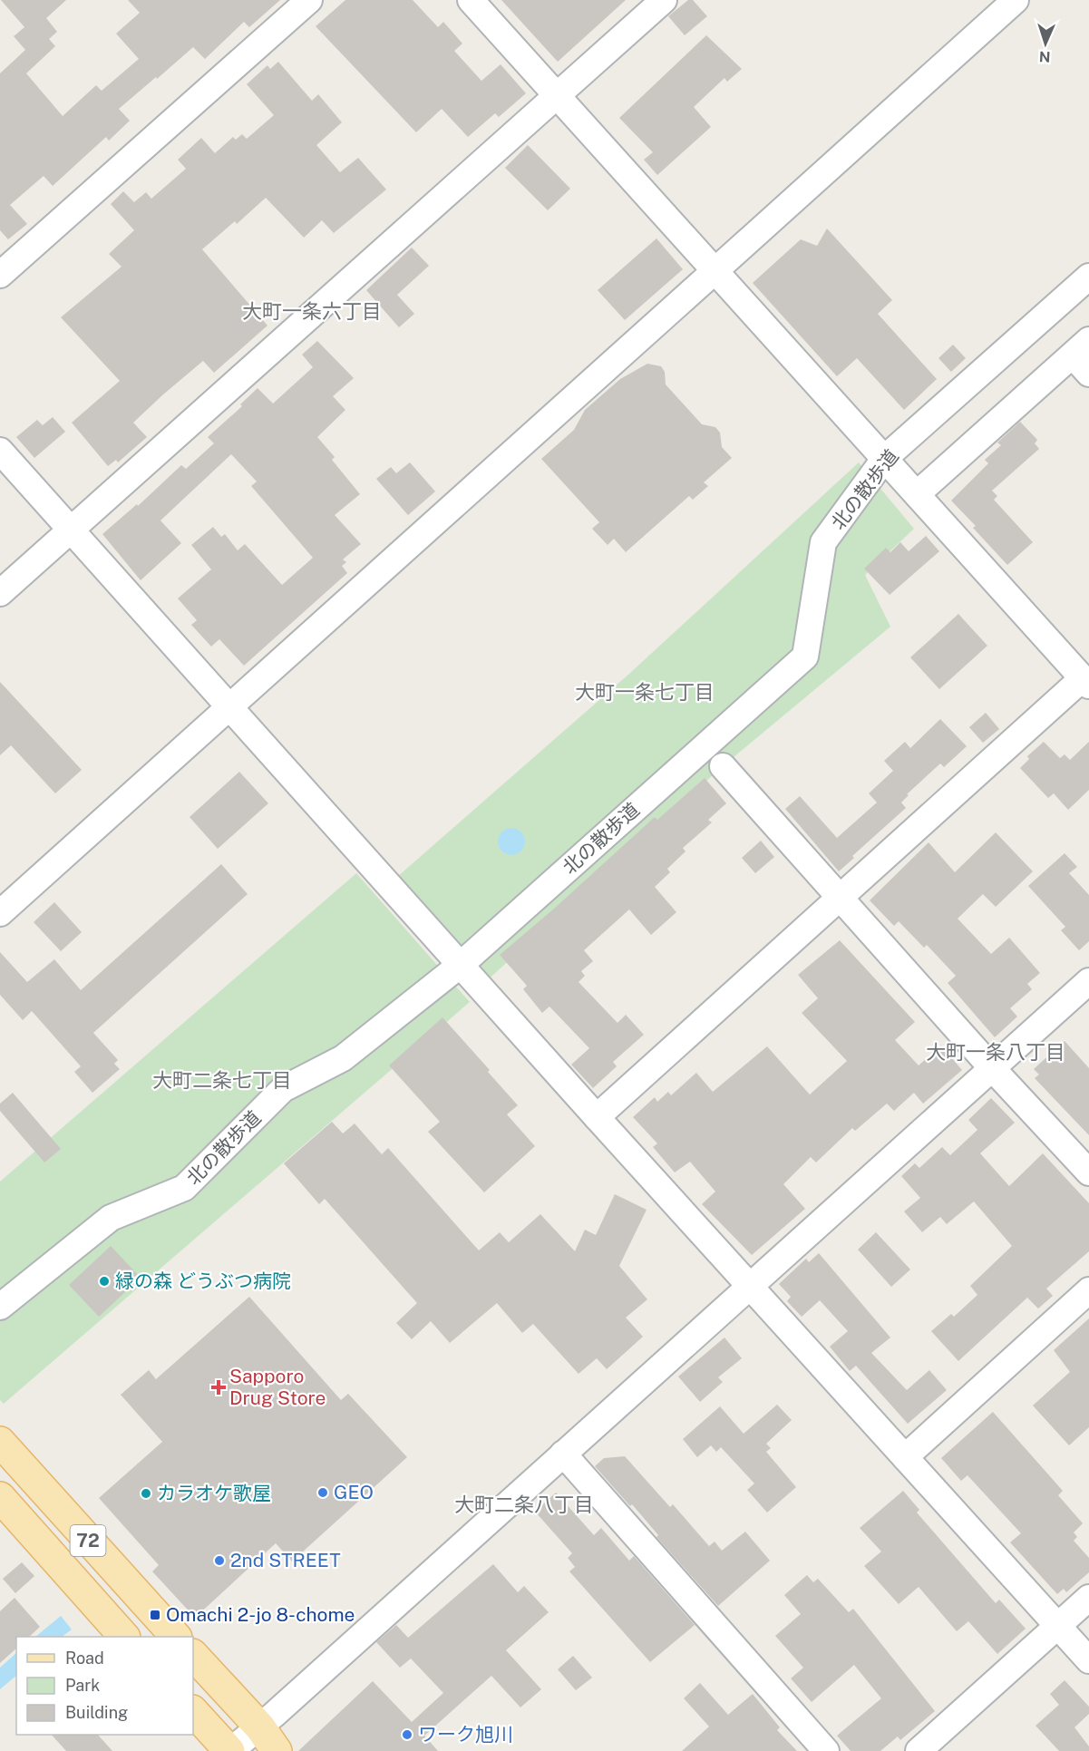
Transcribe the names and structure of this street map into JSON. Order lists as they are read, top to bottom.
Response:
{
  "streets": {
    "main road": ["72"],
    "street": ["北の散歩道"]
  },
  "districts": [
    "大町一条六丁目",
    "大町一条七丁目",
    "大町一条八丁目",
    "大町二条七丁目",
    "大町二条八丁目"
  ],
  "places": {
    "other": [
      "緑の森 どうぶつ病院",
      "GEO",
      "カラオケ歌屋",
      "2nd STREET",
      "ワーク旭川"
    ],
    "health": ["Sapporo Drug Store"],
    "transit": ["Omachi 2-jo 8-chome"]
  },
  "legend": ["Road", "Park", "Building"],
  "north": "bottom"
}
